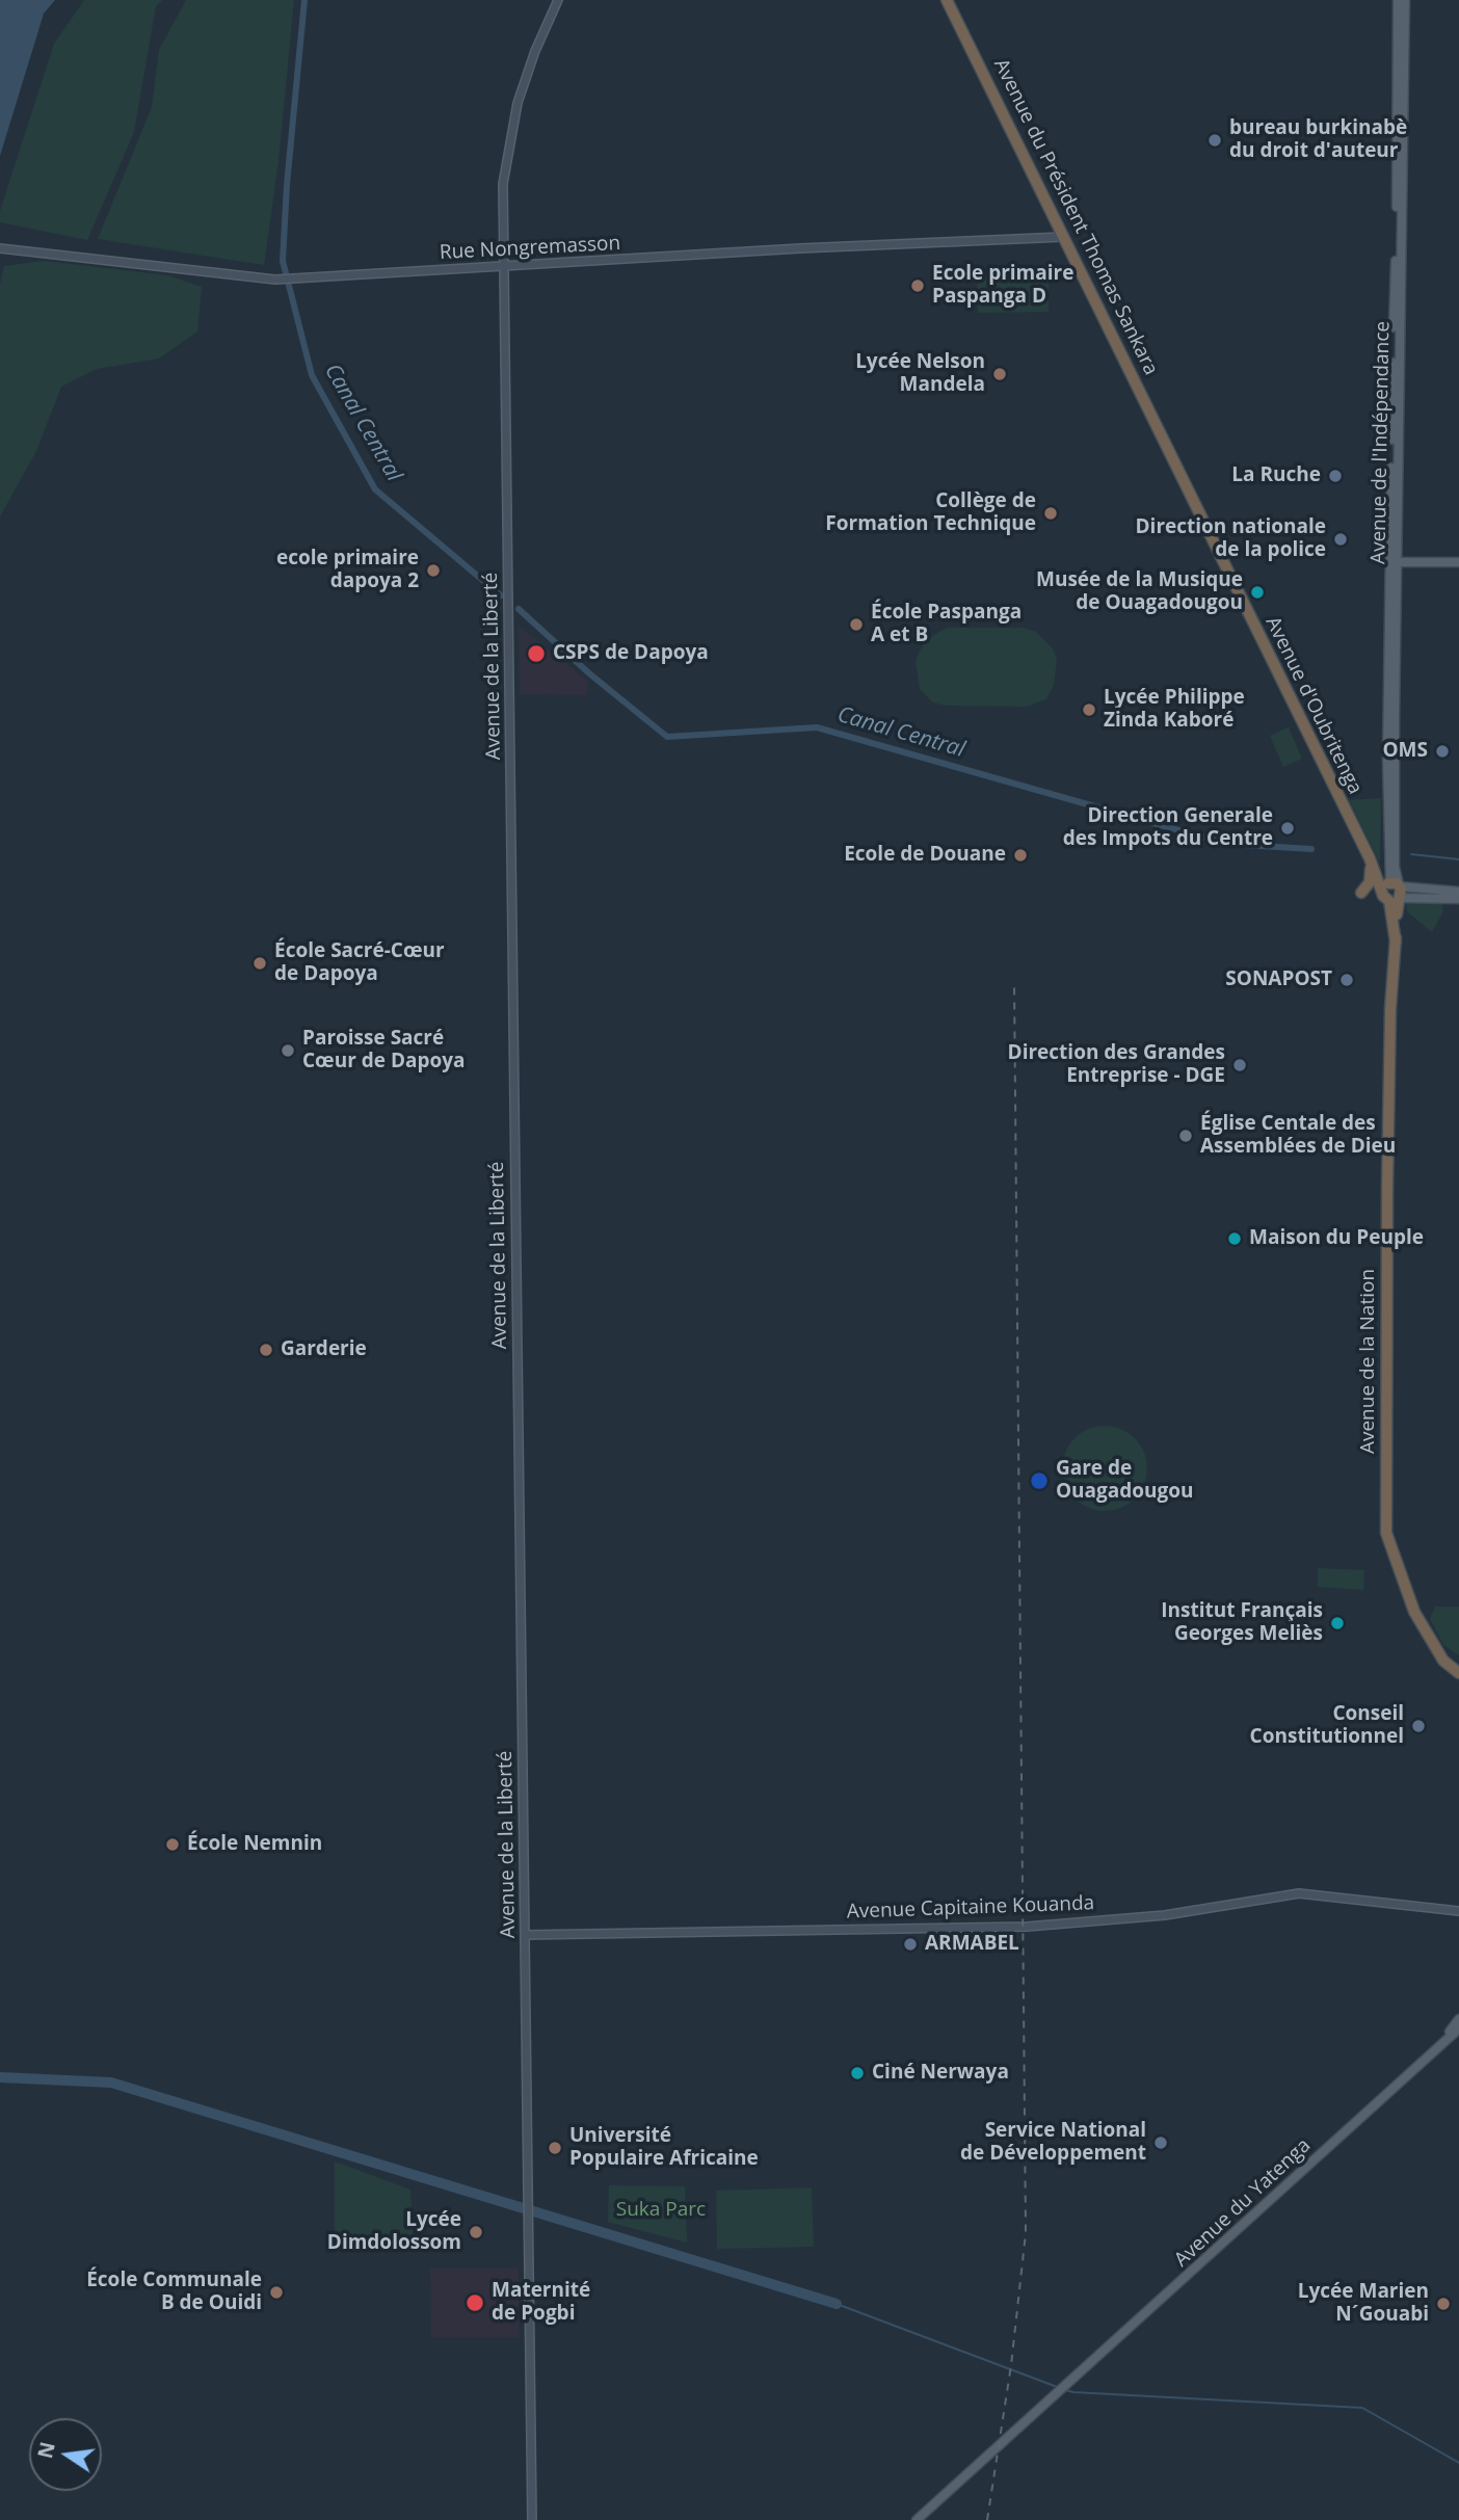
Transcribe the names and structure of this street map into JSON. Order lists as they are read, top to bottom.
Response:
{
  "streets": {
    "highway": ["Avenue du Président Thomas Sankara", "Avenue d'Oubritenga", "Avenue de la Nation"],
    "main road": [
      "Rue Nongremasson",
      "Avenue de l'Indépendance",
      "Avenue de la Liberté",
      "Avenue Capitaine Kouanda",
      "Avenue du Yatenga"
    ]
  },
  "crossings": [
    ["Avenue du Président Thomas Sankara", "Rue Nongremasson"],
    ["Avenue du Président Thomas Sankara", "Avenue d'Oubritenga"],
    ["Rue Nongremasson", "Avenue de la Liberté"],
    ["Avenue de l'Indépendance", "Avenue d'Oubritenga"],
    ["Avenue de l'Indépendance", "Avenue de la Nation"],
    ["Avenue de la Liberté", "Avenue Capitaine Kouanda"],
    ["Avenue d'Oubritenga", "Avenue de la Nation"]
  ],
  "water": ["Canal Central"],
  "parks": ["Suka Parc"],
  "places": [
    "bureau burkinabè du droit d'auteur",
    "Ecole primaire Paspanga D",
    "Lycée Nelson Mandela",
    "La Ruche",
    "Collège de Formation Technique",
    "Direction nationale de la police",
    "ecole primaire dapoya 2",
    "Musée de la Musique de Ouagadougou",
    "École Paspanga A et B",
    "CSPS de Dapoya",
    "Lycée Philippe Zinda Kaboré",
    "OMS",
    "Direction Generale des Impots du Centre",
    "Ecole de Douane",
    "École Sacré-Cœur de Dapoya",
    "SONAPOST",
    "Paroisse Sacré Cœur de Dapoya",
    "Direction des Grandes Entreprise - DGE",
    "Église Centale des Assemblées de Dieu",
    "Maison du Peuple",
    "Garderie",
    "Gare de Ouagadougou",
    "Institut Français Georges Meliès",
    "Conseil Constitutionnel",
    "École Nemnin",
    "ARMABEL",
    "Ciné Nerwaya",
    "Service National de Développement",
    "Université Populaire Africaine",
    "Lycée Dimdolossom",
    "École Communale B de Ouidi",
    "Maternité de Pogbi",
    "Lycée Marien N´Gouabi"
  ],
  "north": "left"
}
